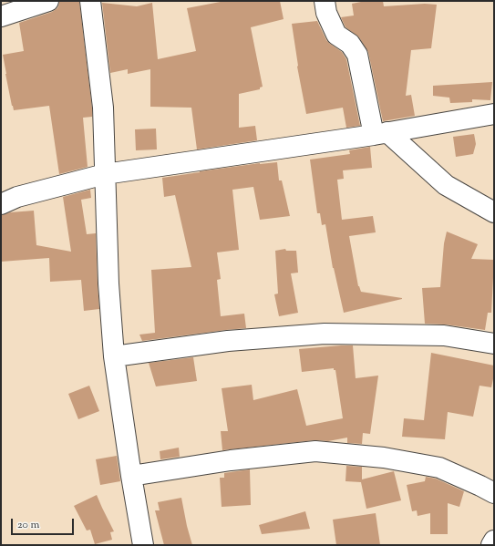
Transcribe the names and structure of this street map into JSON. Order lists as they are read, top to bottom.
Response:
{
  "scale_bar": "20 m"
}
